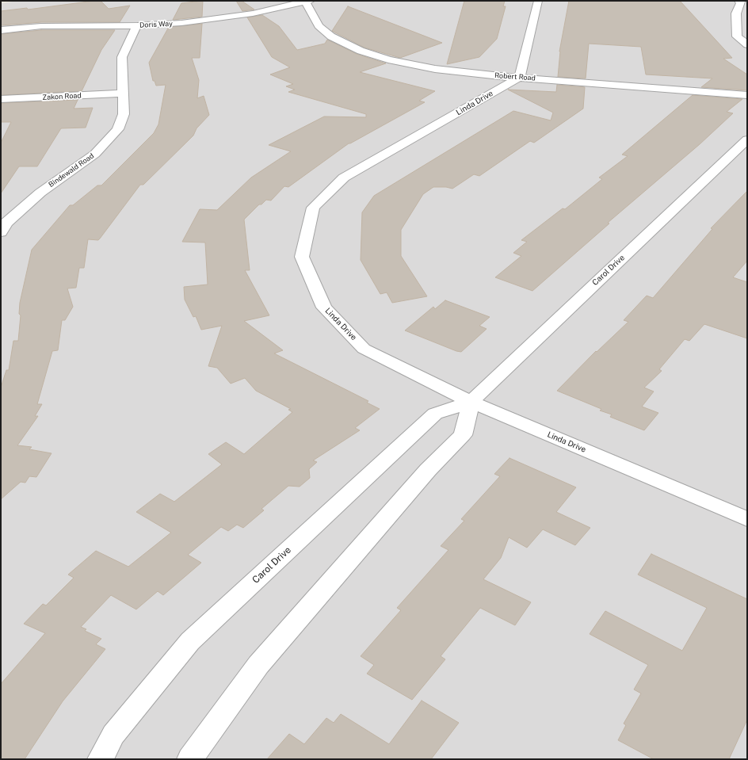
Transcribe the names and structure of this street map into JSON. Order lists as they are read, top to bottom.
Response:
{
  "streets": {
    "street": [
      "Doris Way",
      "Robert Road",
      "Zakon Road",
      "Linda Drive",
      "Bindewald Road",
      "Carol Drive"
    ]
  },
  "crossings": [
    ["Doris Way", "Robert Road"],
    ["Doris Way", "Bindewald Road"],
    ["Robert Road", "Linda Drive"],
    ["Zakon Road", "Bindewald Road"],
    ["Linda Drive", "Carol Drive"]
  ]
}
